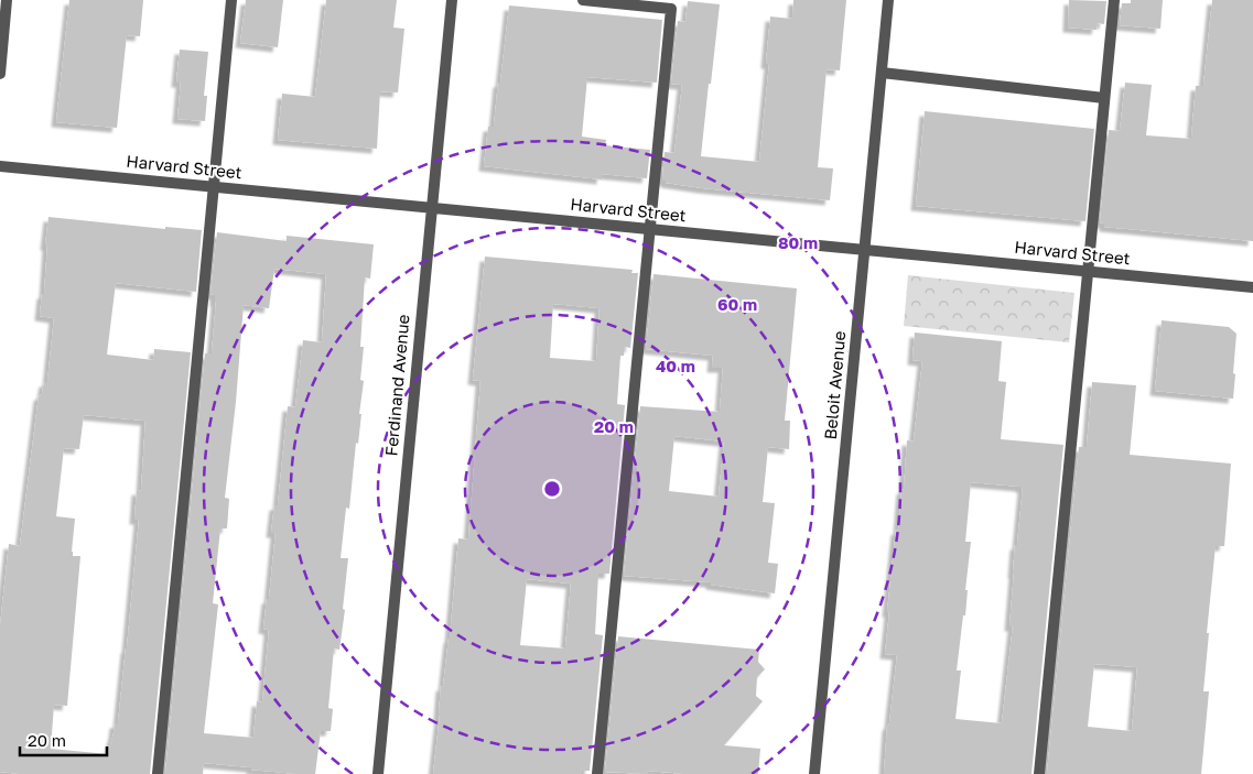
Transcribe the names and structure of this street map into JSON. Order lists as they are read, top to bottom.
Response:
{
  "streets": {
    "street": ["Harvard Street", "Ferdinand Avenue", "Beloit Avenue"]
  },
  "crossings": [
    ["Harvard Street", "Ferdinand Avenue"],
    ["Harvard Street", "Beloit Avenue"]
  ],
  "scale_bar": "20 m",
  "rings": [
    "80 m",
    "60 m",
    "40 m",
    "20 m"
  ]
}
